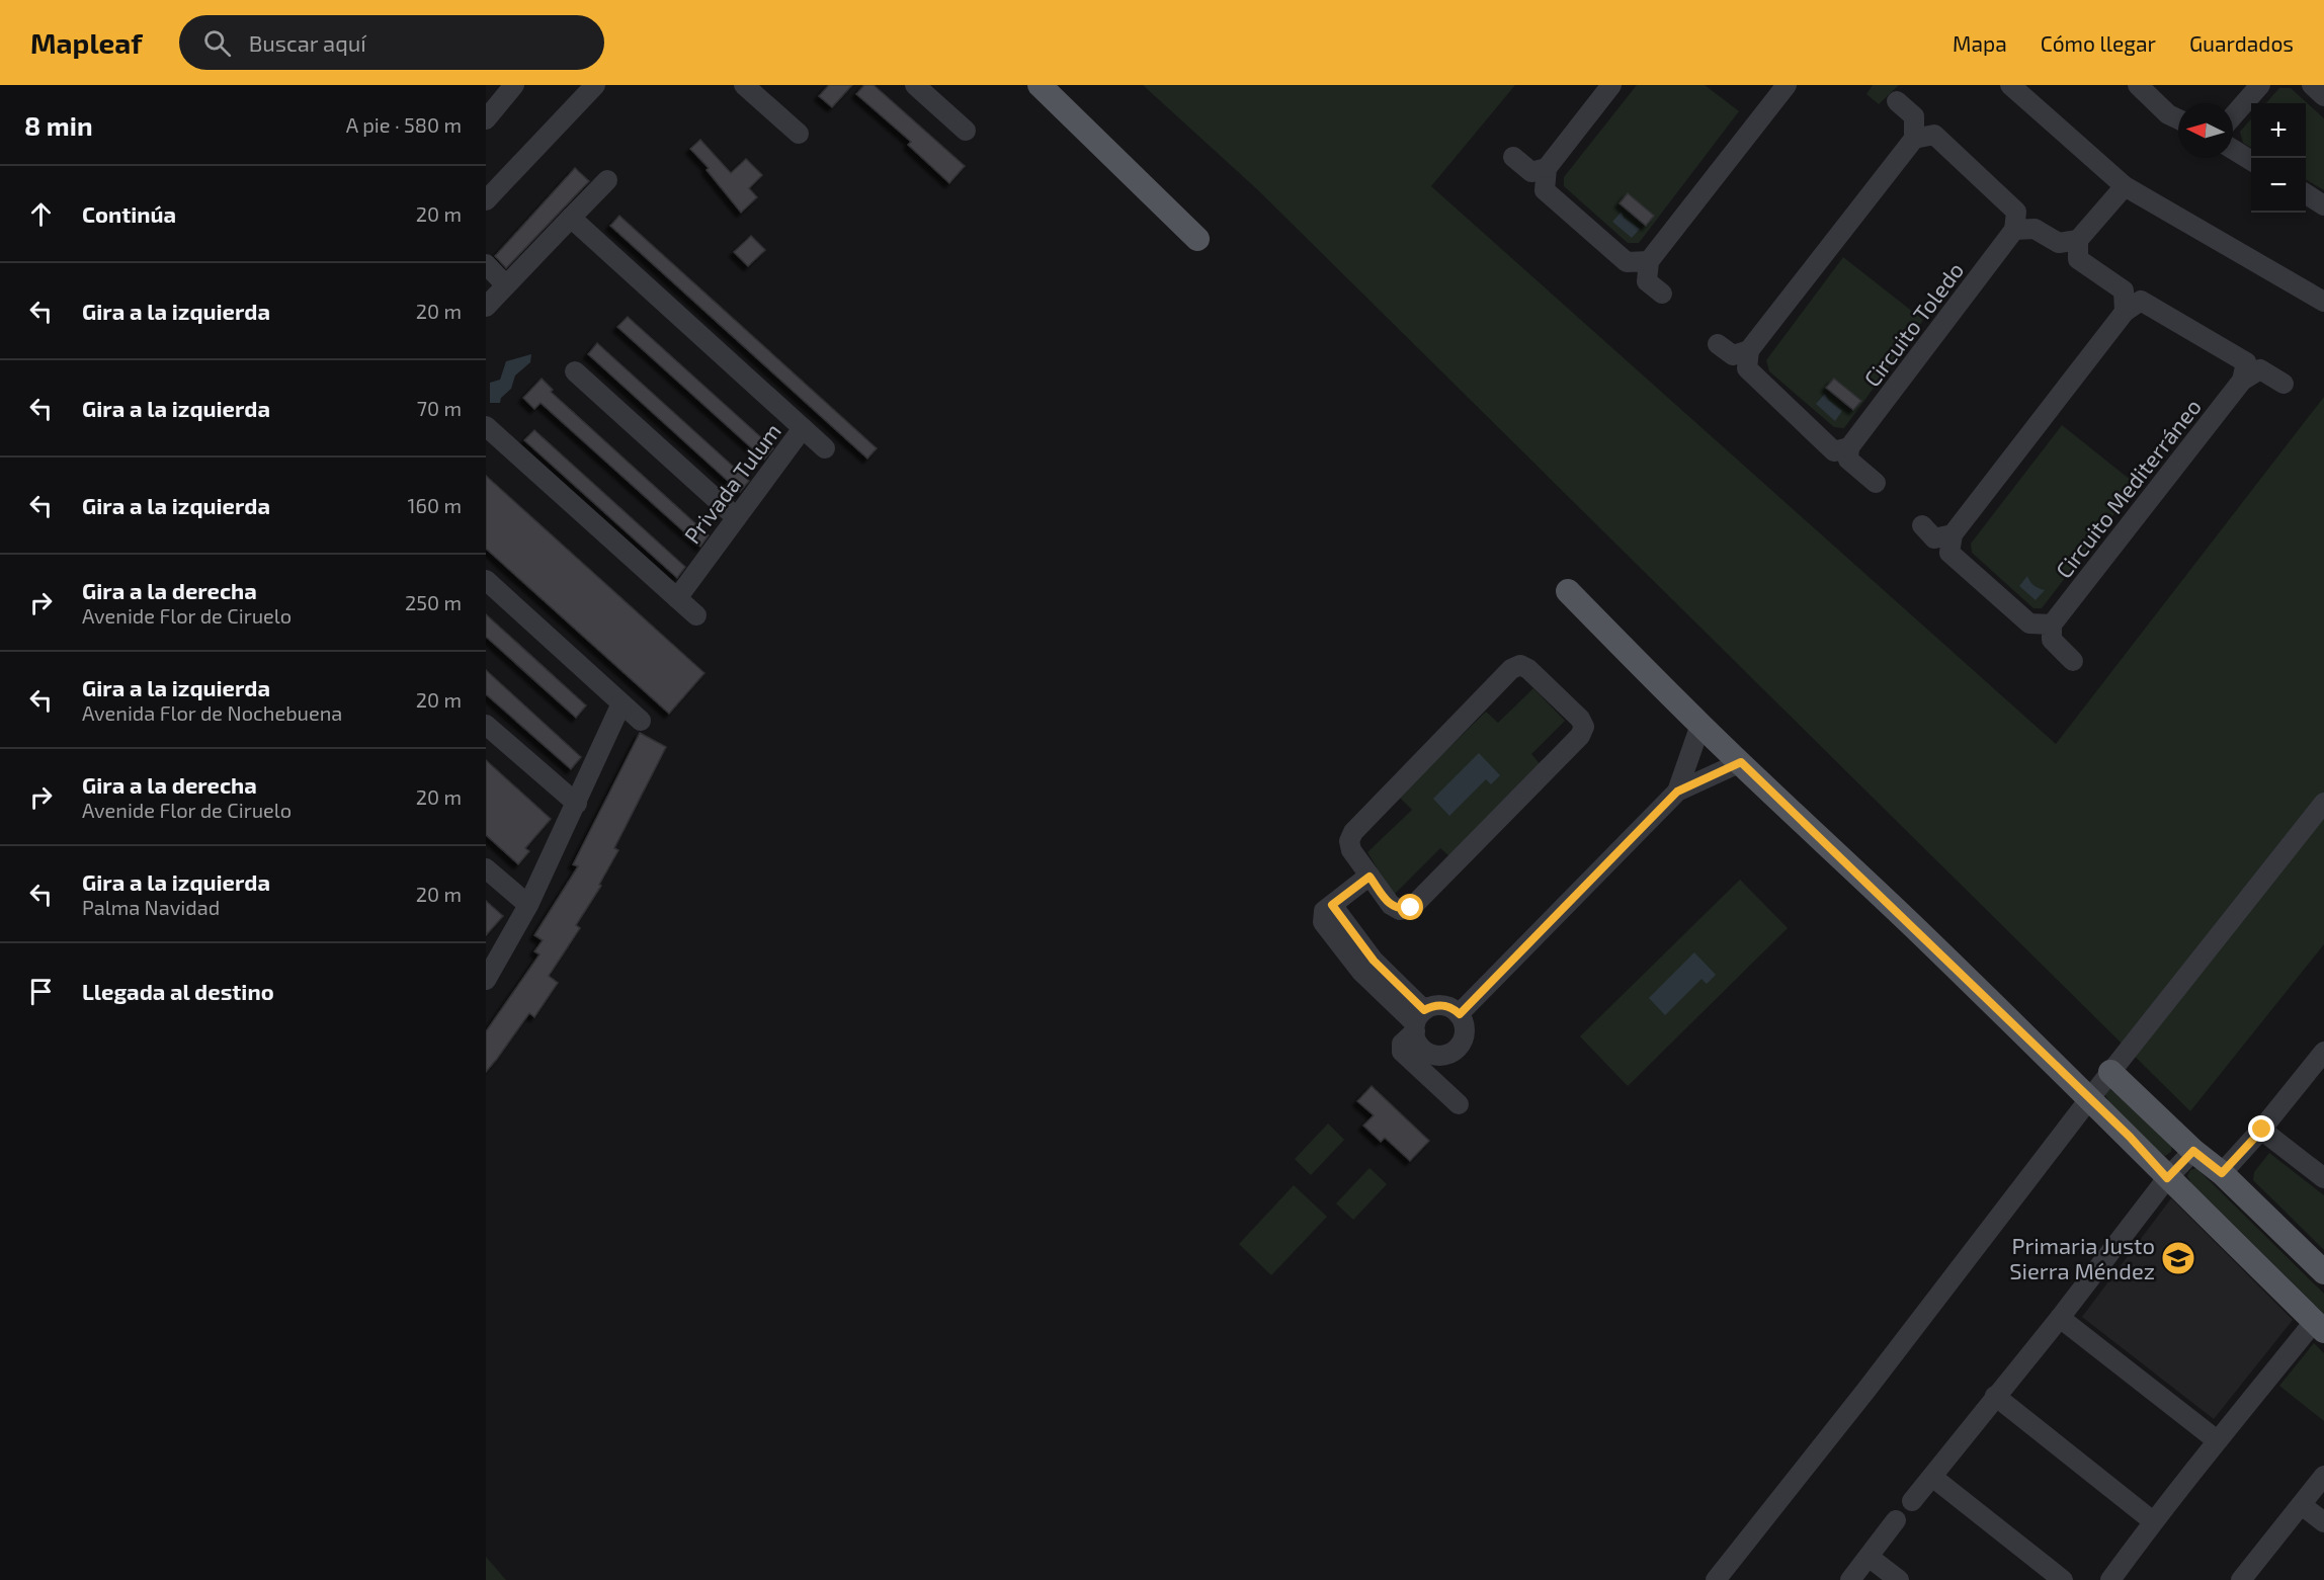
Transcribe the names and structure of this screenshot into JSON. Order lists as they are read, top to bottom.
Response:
{
  "streets": {
    "street": ["Circuito Toledo", "Privada Tulum", "Circuito Mediterráneo"]
  },
  "places": {
    "school or university": ["Primaria Justo Sierra Méndez"]
  },
  "north": "left",
  "page": {
    "header": "Mapleaf",
    "search": "Buscar aquí",
    "nav": ["Mapa", "Cómo llegar", "Guardados"],
    "heading": ["8 min", "A pie · 580 m"],
    "map_buttons": ["+", "−"],
    "list": [
      ["Continúa", "20 m"],
      ["Gira a la izquierda", "20 m"],
      ["Gira a la izquierda", "70 m"],
      ["Gira a la izquierda", "160 m"],
      ["Gira a la derecha", "Avenide Flor de Ciruelo", "250 m"],
      ["Gira a la izquierda", "Avenida Flor de Nochebuena", "20 m"],
      ["Gira a la derecha", "Avenide Flor de Ciruelo", "20 m"],
      ["Gira a la izquierda", "Palma Navidad", "20 m"],
      "Llegada al destino"
    ]
  }
}
